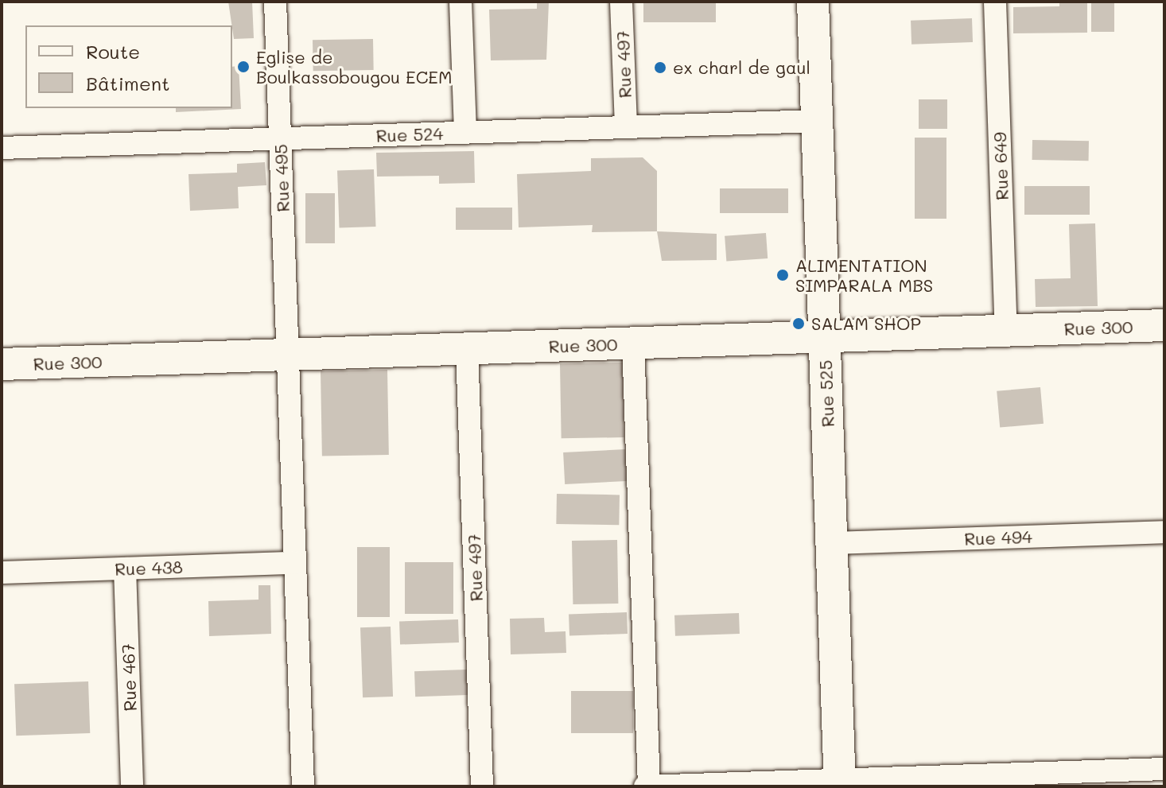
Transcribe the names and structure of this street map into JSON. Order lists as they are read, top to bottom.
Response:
{
  "streets": {
    "street": [
      "Rue 497",
      "Rue 524",
      "Rue 649",
      "Rue 495",
      "Rue 300",
      "Rue 525",
      "Rue 494",
      "Rue 438",
      "Rue 467"
    ]
  },
  "crossings": [
    ["Rue 497", "Rue 524"],
    ["Rue 497", "Rue 300"],
    ["Rue 524", "Rue 495"],
    ["Rue 524", "Rue 525"],
    ["Rue 649", "Rue 300"],
    ["Rue 495", "Rue 300"],
    ["Rue 495", "Rue 438"],
    ["Rue 300", "Rue 525"],
    ["Rue 525", "Rue 494"],
    ["Rue 438", "Rue 467"]
  ],
  "places": [
    "Eglise de Boulkassobougou ECEM",
    "ex charl de gaul",
    "ALIMENTATION SIMPARALA MBS",
    "SALAM SHOP"
  ],
  "legend": ["Route", "Bâtiment"]
}
